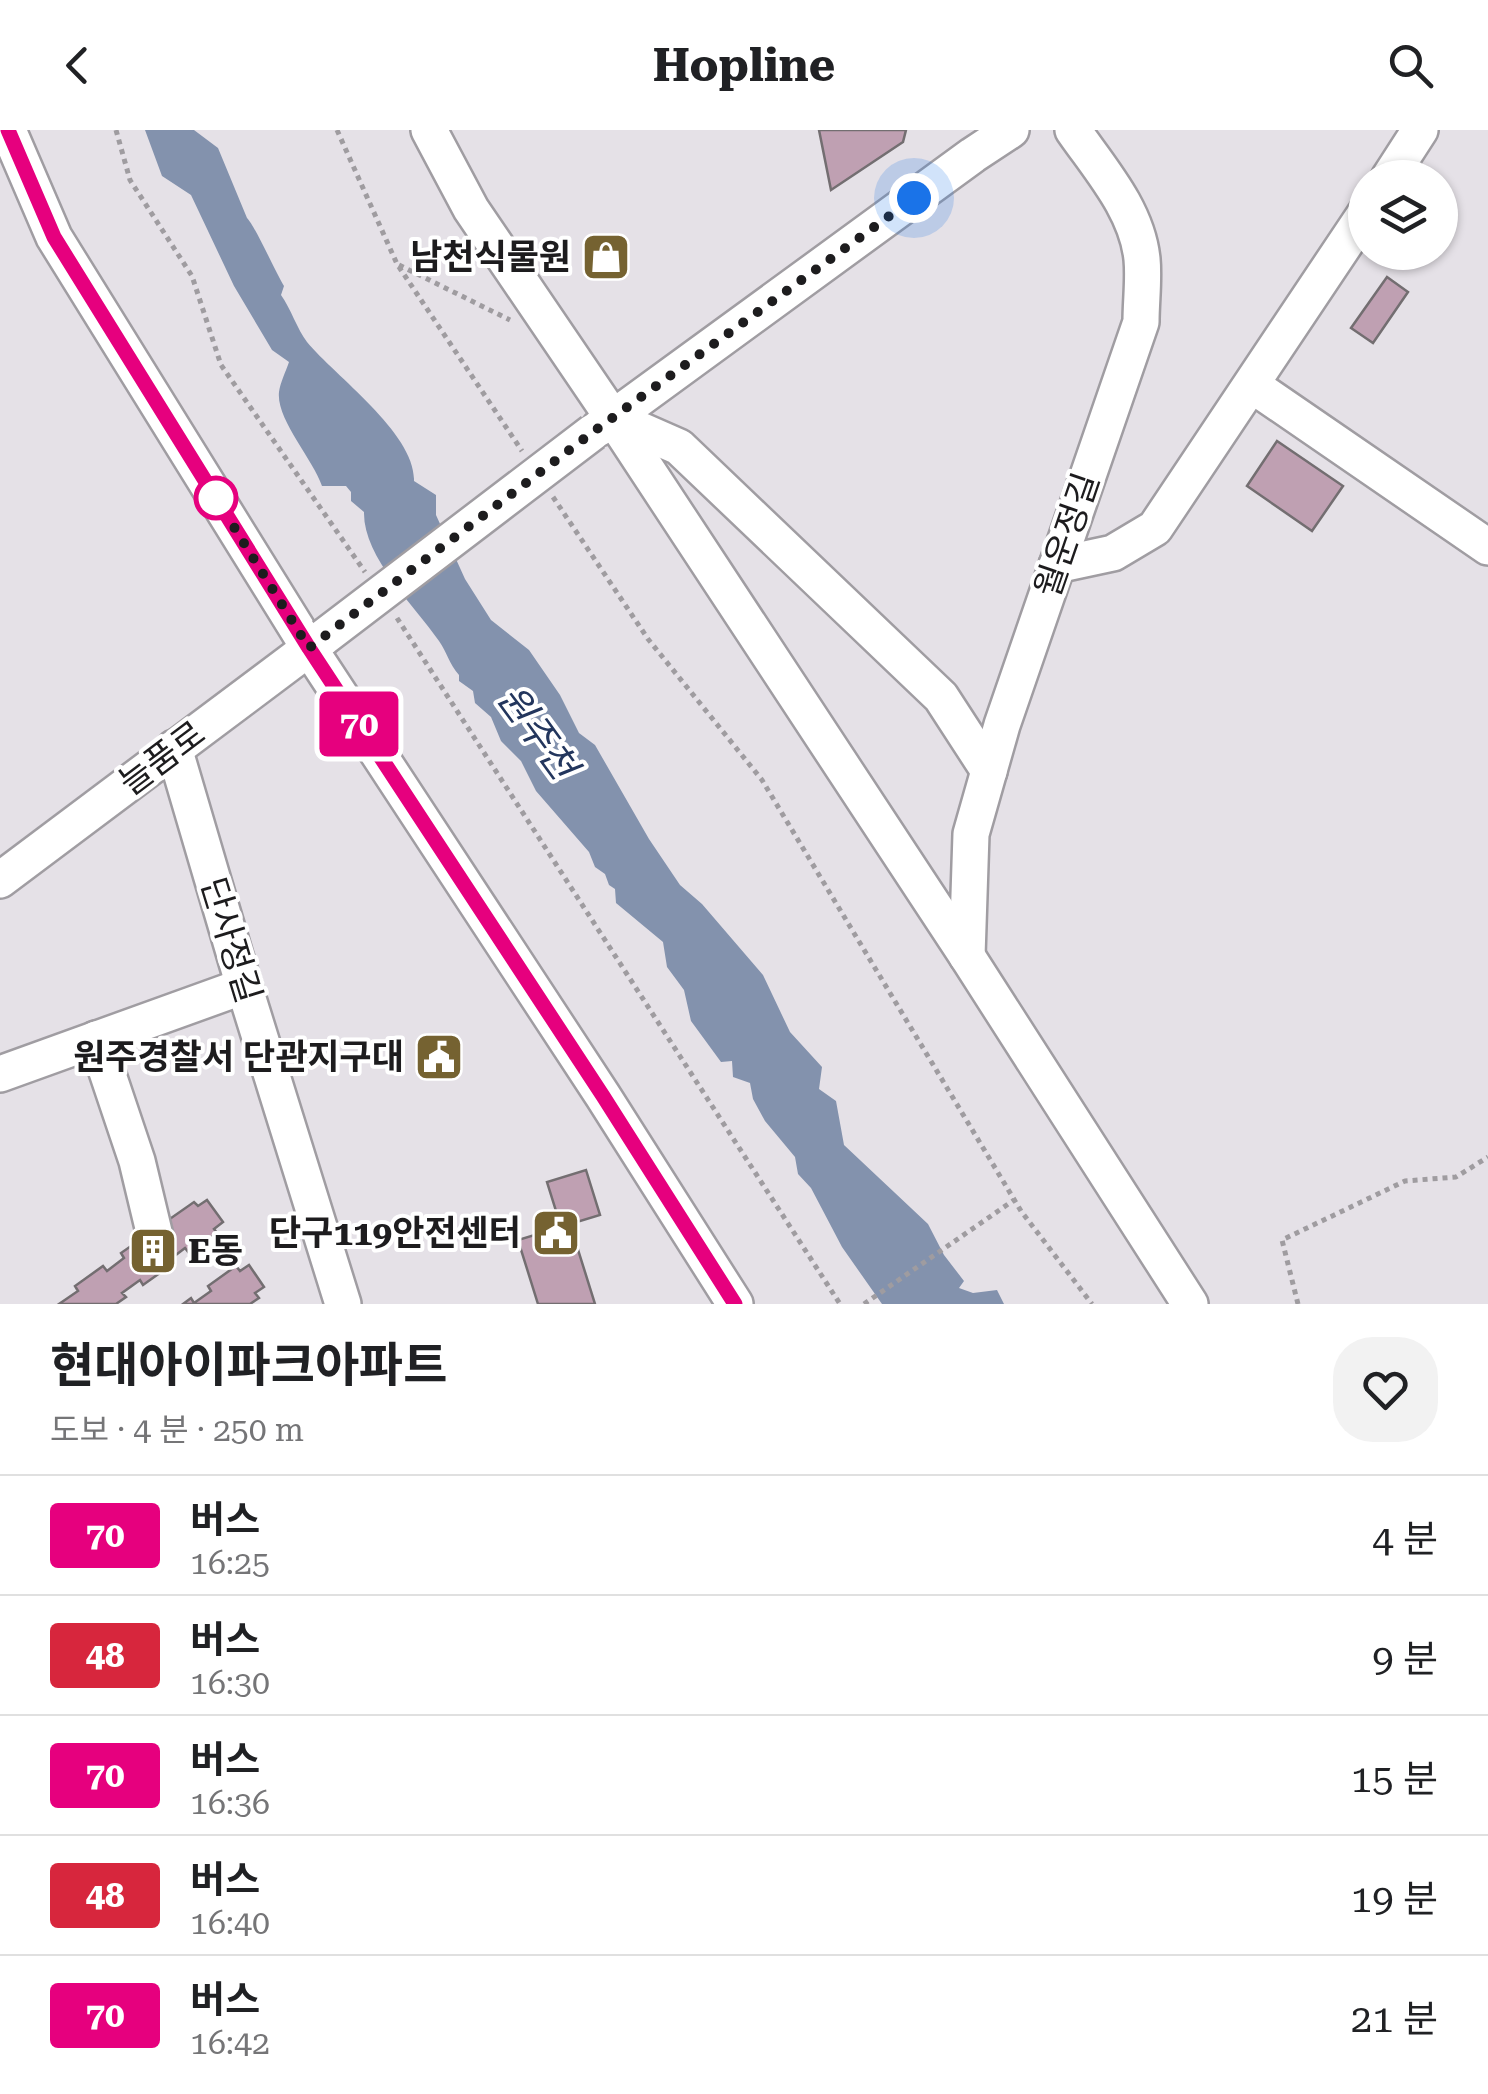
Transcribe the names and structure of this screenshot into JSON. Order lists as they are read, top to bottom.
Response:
{
  "streets": {
    "street": ["월운정길", "늘품로", "단사정길"]
  },
  "crossings": [
    ["늘품로", "단사정길"]
  ],
  "water": ["원주천"],
  "places": {
    "shop": ["남천식물원"],
    "public building": ["원주경찰서 단관지구대", "단구119안전센터"],
    "building": ["E동"]
  },
  "lines": ["bus line 70"],
  "page": {
    "header": "Hopline",
    "on_map": "70",
    "heading": ["현대아이파크아파트", "도보 · 4 분 · 250 m"],
    "list": [
      {
        "mark": "70",
        "name": "버스",
        "note": "16:25",
        "value": "4 분"
      },
      {
        "mark": "48",
        "name": "버스",
        "note": "16:30",
        "value": "9 분"
      },
      {
        "mark": "70",
        "name": "버스",
        "note": "16:36",
        "value": "15 분"
      },
      {
        "mark": "48",
        "name": "버스",
        "note": "16:40",
        "value": "19 분"
      },
      {
        "mark": "70",
        "name": "버스",
        "note": "16:42",
        "value": "21 분"
      }
    ]
  }
}
